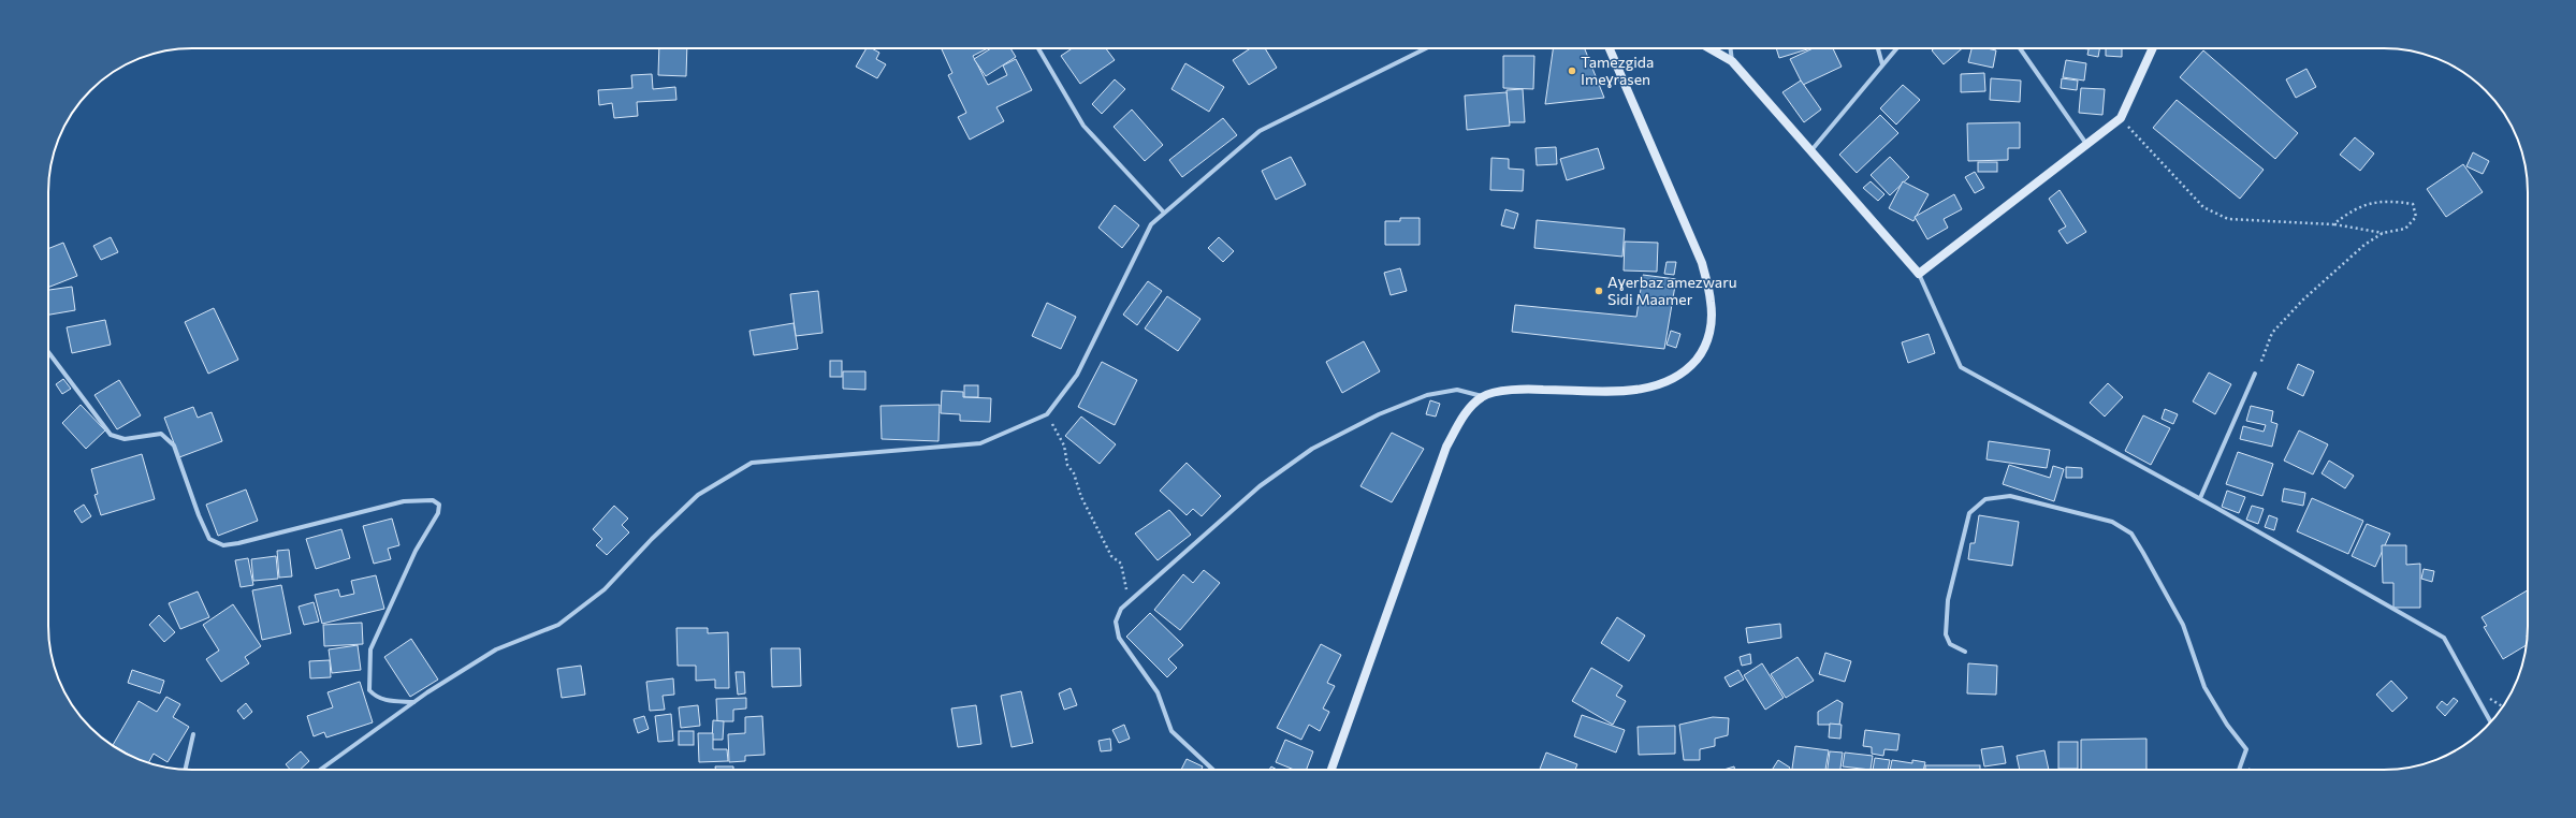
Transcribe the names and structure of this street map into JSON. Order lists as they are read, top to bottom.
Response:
{
  "places": ["Tamezgida Imeɣrasen", "Aɣerbaz amezwaru Sidi Maamer"]
}
